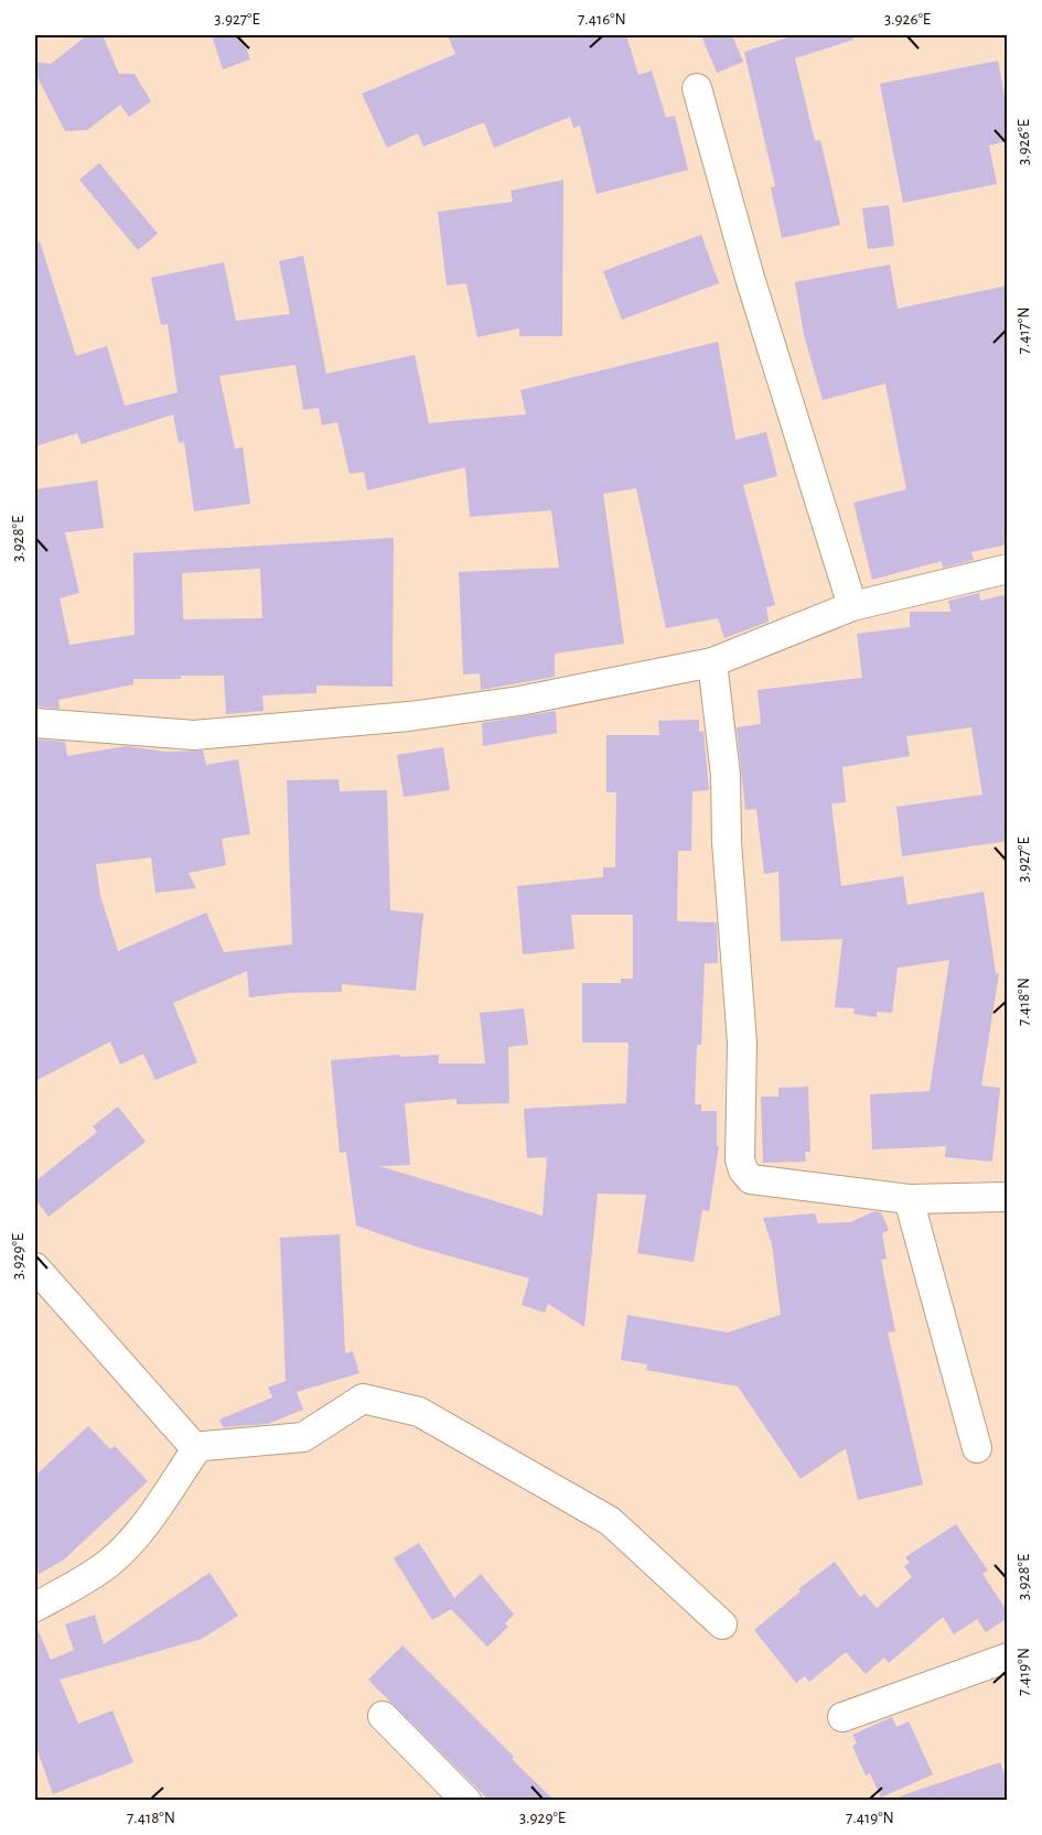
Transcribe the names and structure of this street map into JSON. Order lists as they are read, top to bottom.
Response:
{
  "coordinates": [
    "3.927°E",
    "7.416°N",
    "3.926°E",
    "7.417°N",
    "3.928°E",
    "7.418°N",
    "3.929°E",
    "7.419°N"
  ]
}
